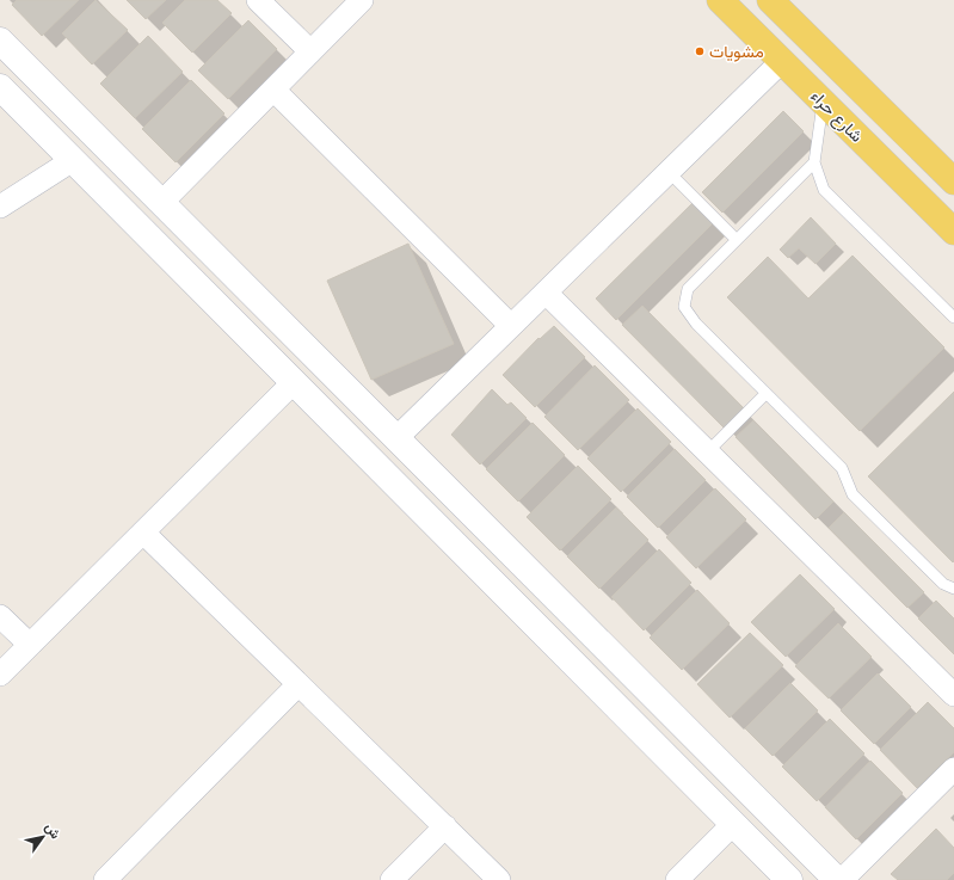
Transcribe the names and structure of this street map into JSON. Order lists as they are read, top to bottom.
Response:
{
  "streets": {
    "main road": ["شارع حراء"]
  },
  "places": ["مشويات"],
  "north": "top right"
}
